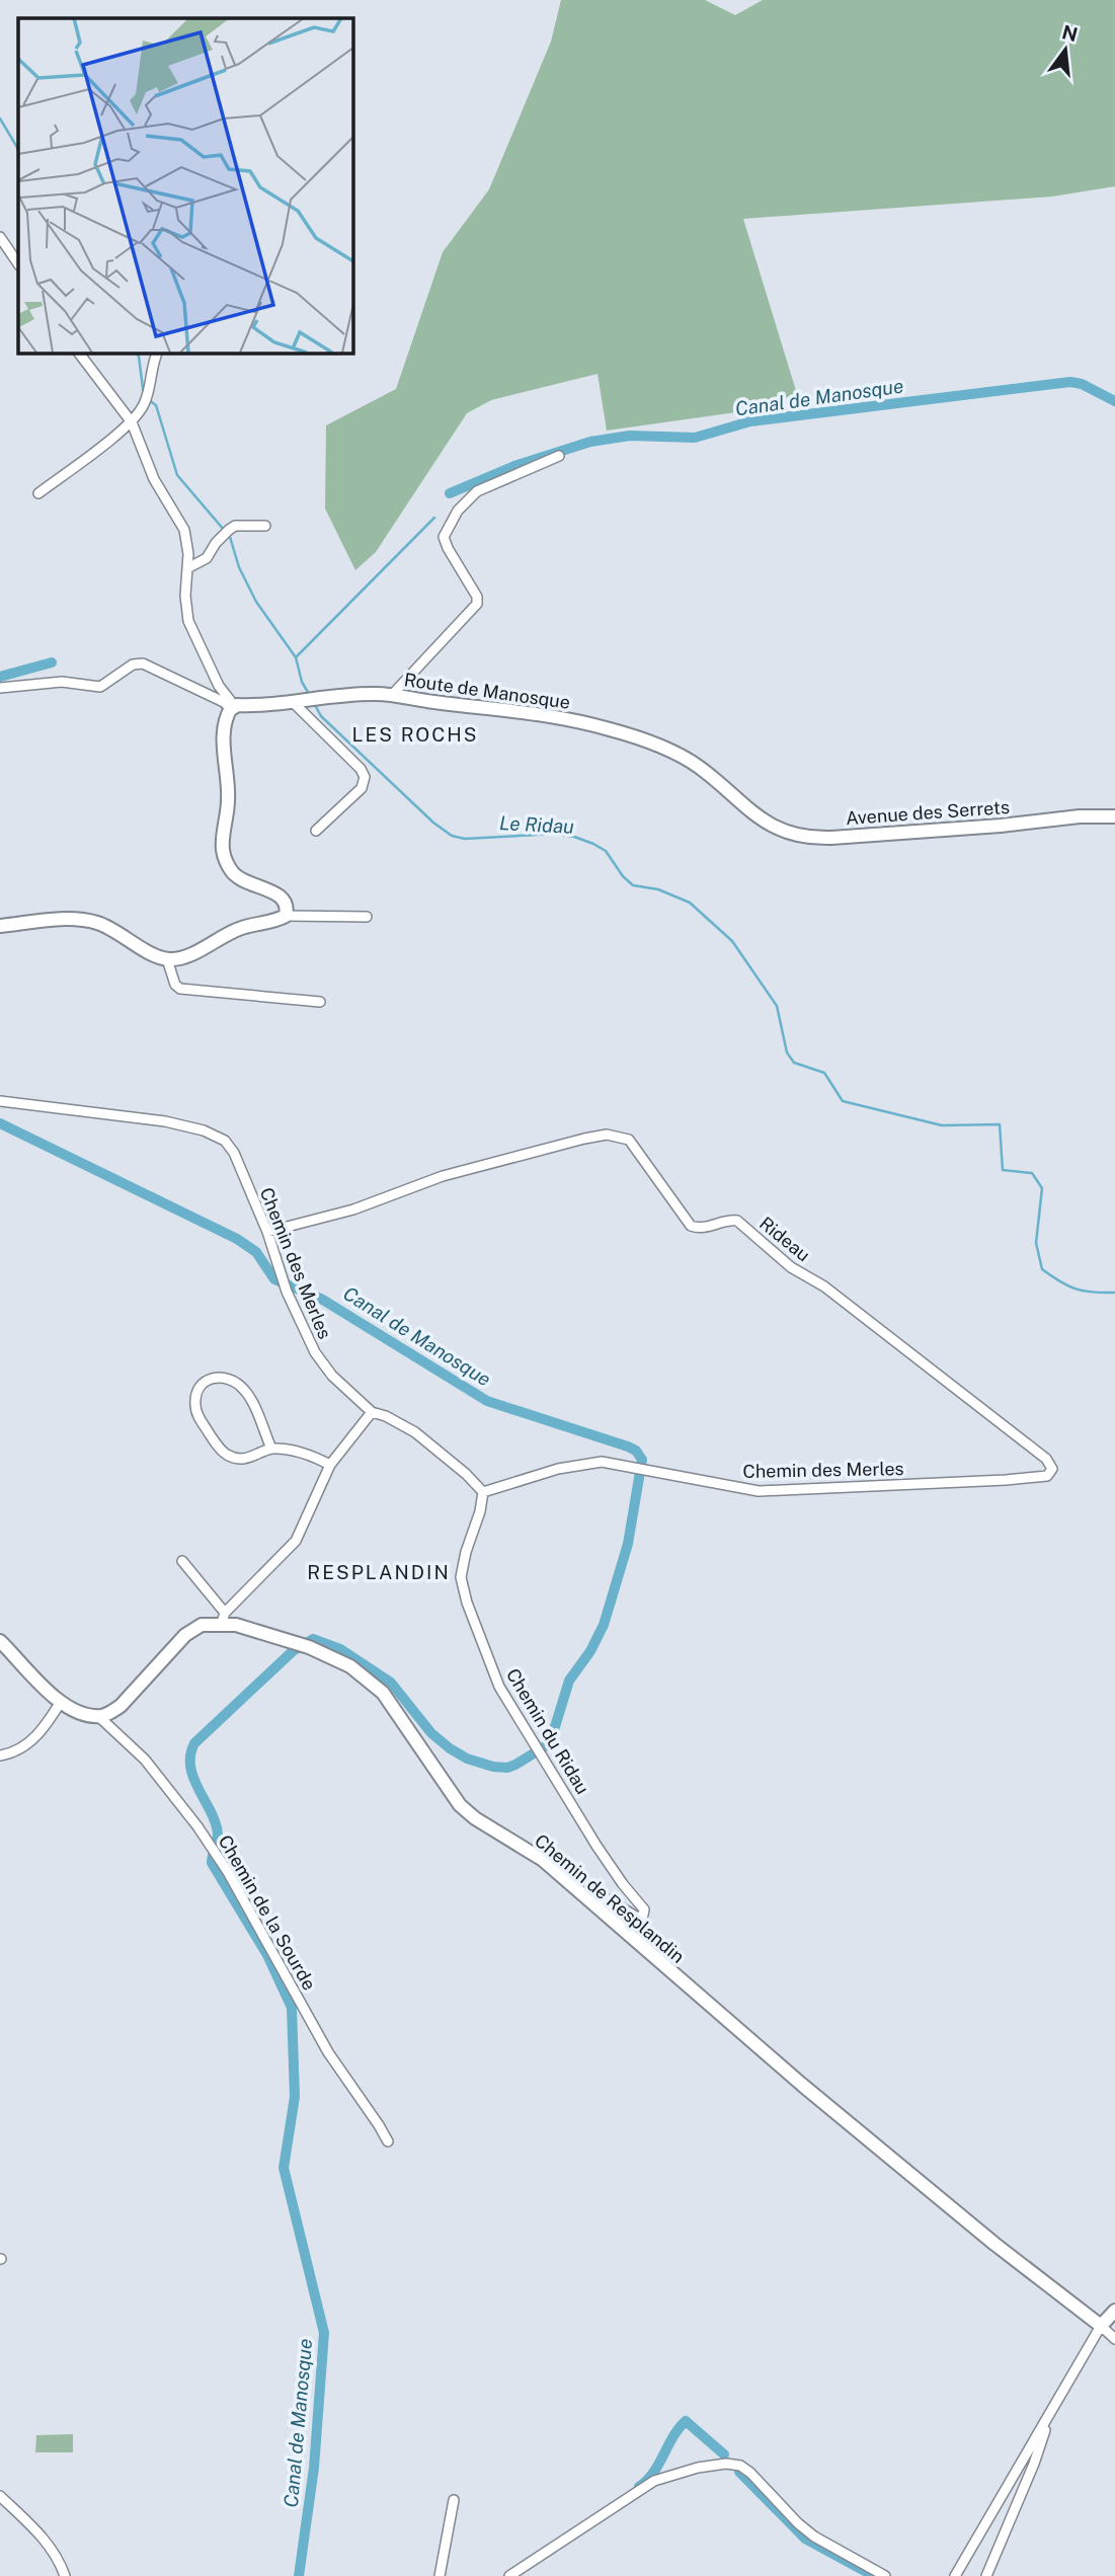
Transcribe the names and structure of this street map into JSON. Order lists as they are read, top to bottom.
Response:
{
  "streets": {
    "street": [
      "Route de Manosque",
      "Avenue des Serrets",
      "Rideau",
      "Chemin des Merles",
      "Chemin du Ridau",
      "Chemin de Resplandin",
      "Chemin de la Sourde"
    ]
  },
  "crossings": [
    ["Route de Manosque", "Avenue des Serrets"],
    ["Rideau", "Chemin des Merles"],
    ["Chemin des Merles", "Chemin du Ridau"],
    ["Chemin du Ridau", "Chemin de Resplandin"]
  ],
  "districts": ["LES ROCHS", "RESPLANDIN"],
  "water": ["Canal de Manosque", "Le Ridau"],
  "north": "top"
}
